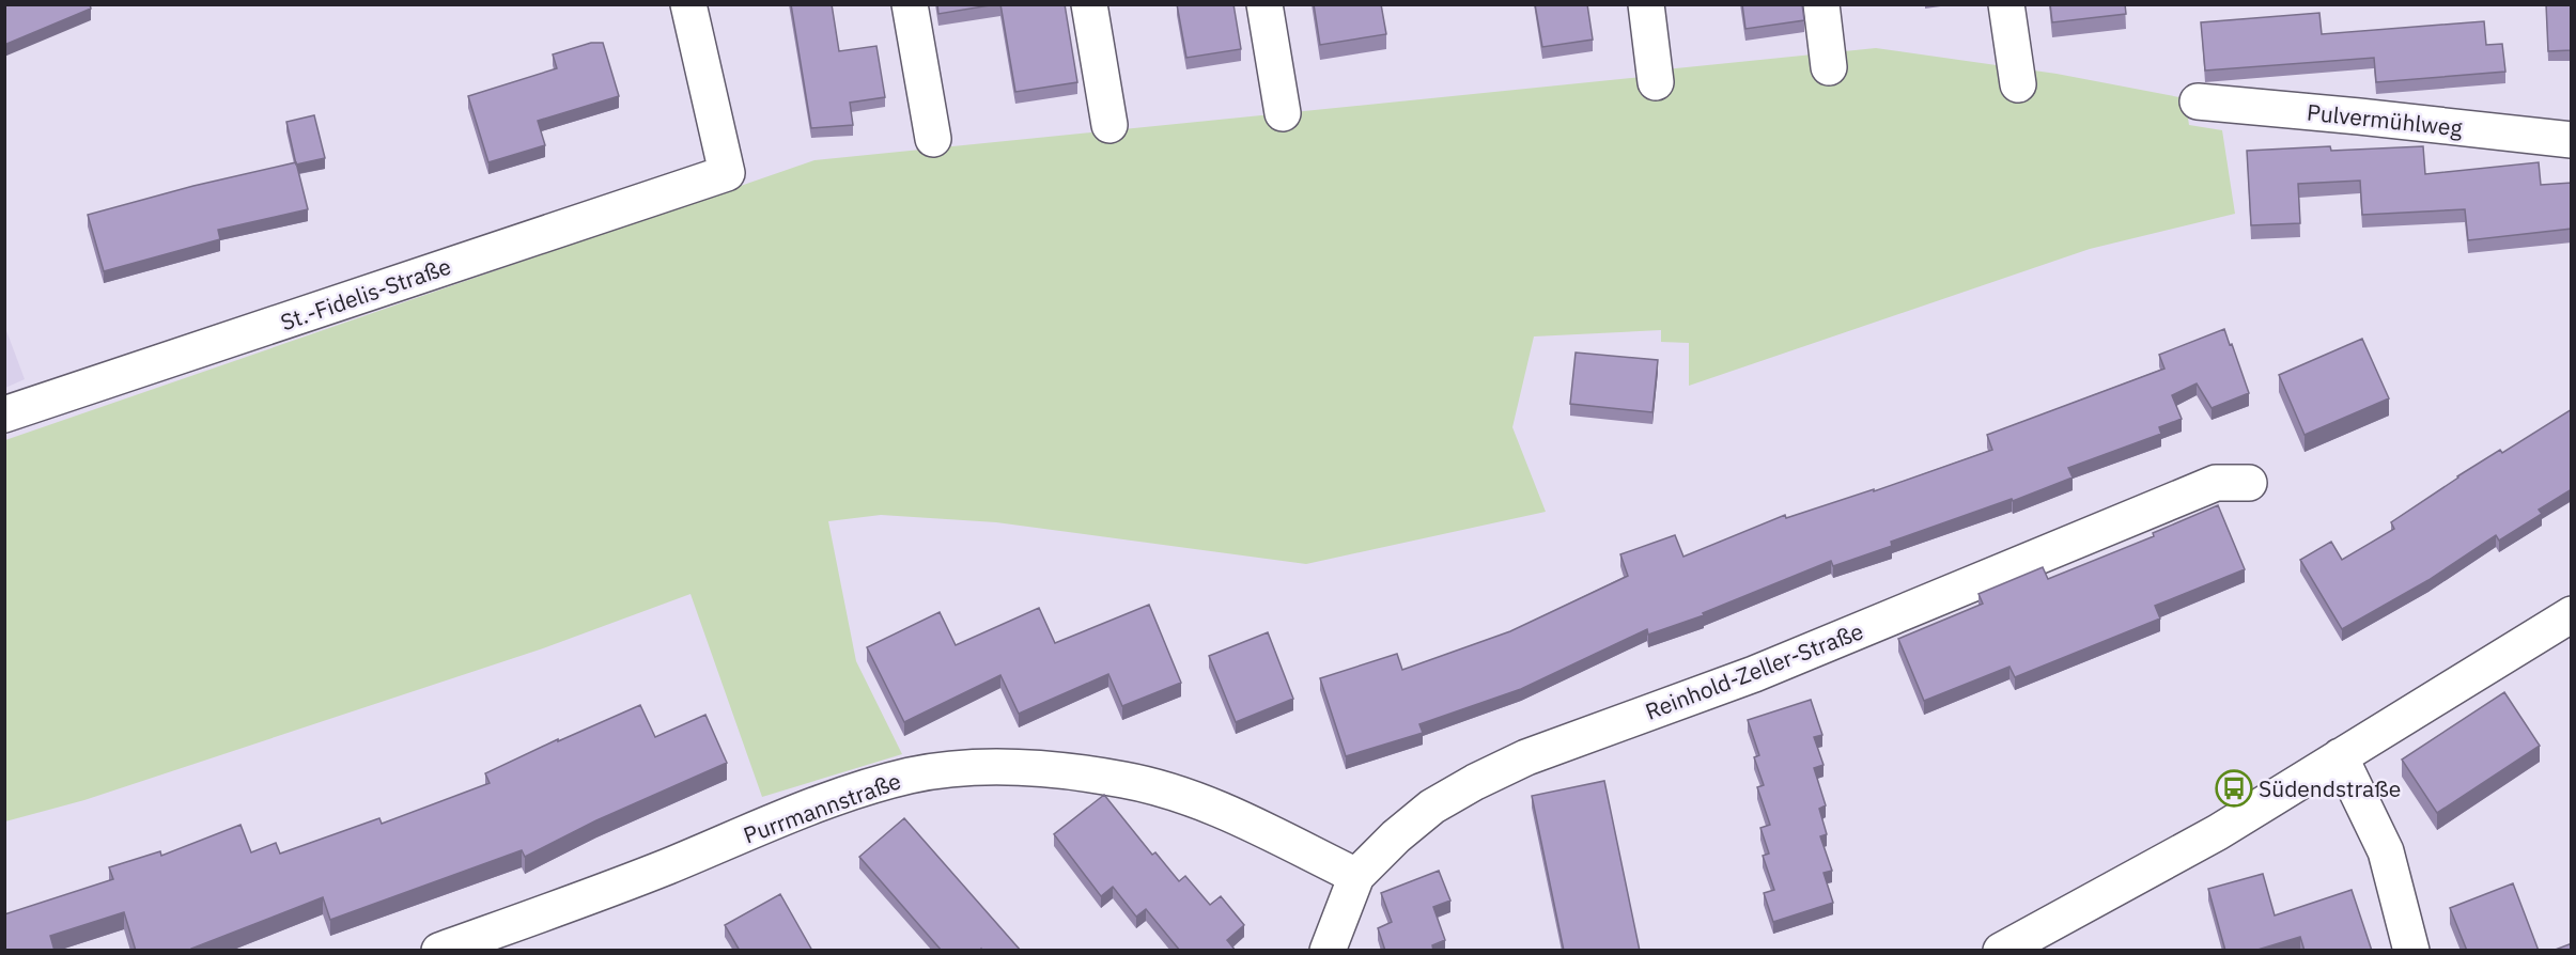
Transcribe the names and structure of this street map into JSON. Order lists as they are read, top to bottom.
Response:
{
  "streets": {
    "street": [
      "Pulvermühlweg",
      "St.-Fidelis-Straße",
      "Reinhold-Zeller-Straße",
      "Purrmannstraße"
    ]
  },
  "crossings": [
    ["Reinhold-Zeller-Straße", "Purrmannstraße"]
  ],
  "places": {
    "bus stop": ["Südendstraße"]
  }
}
